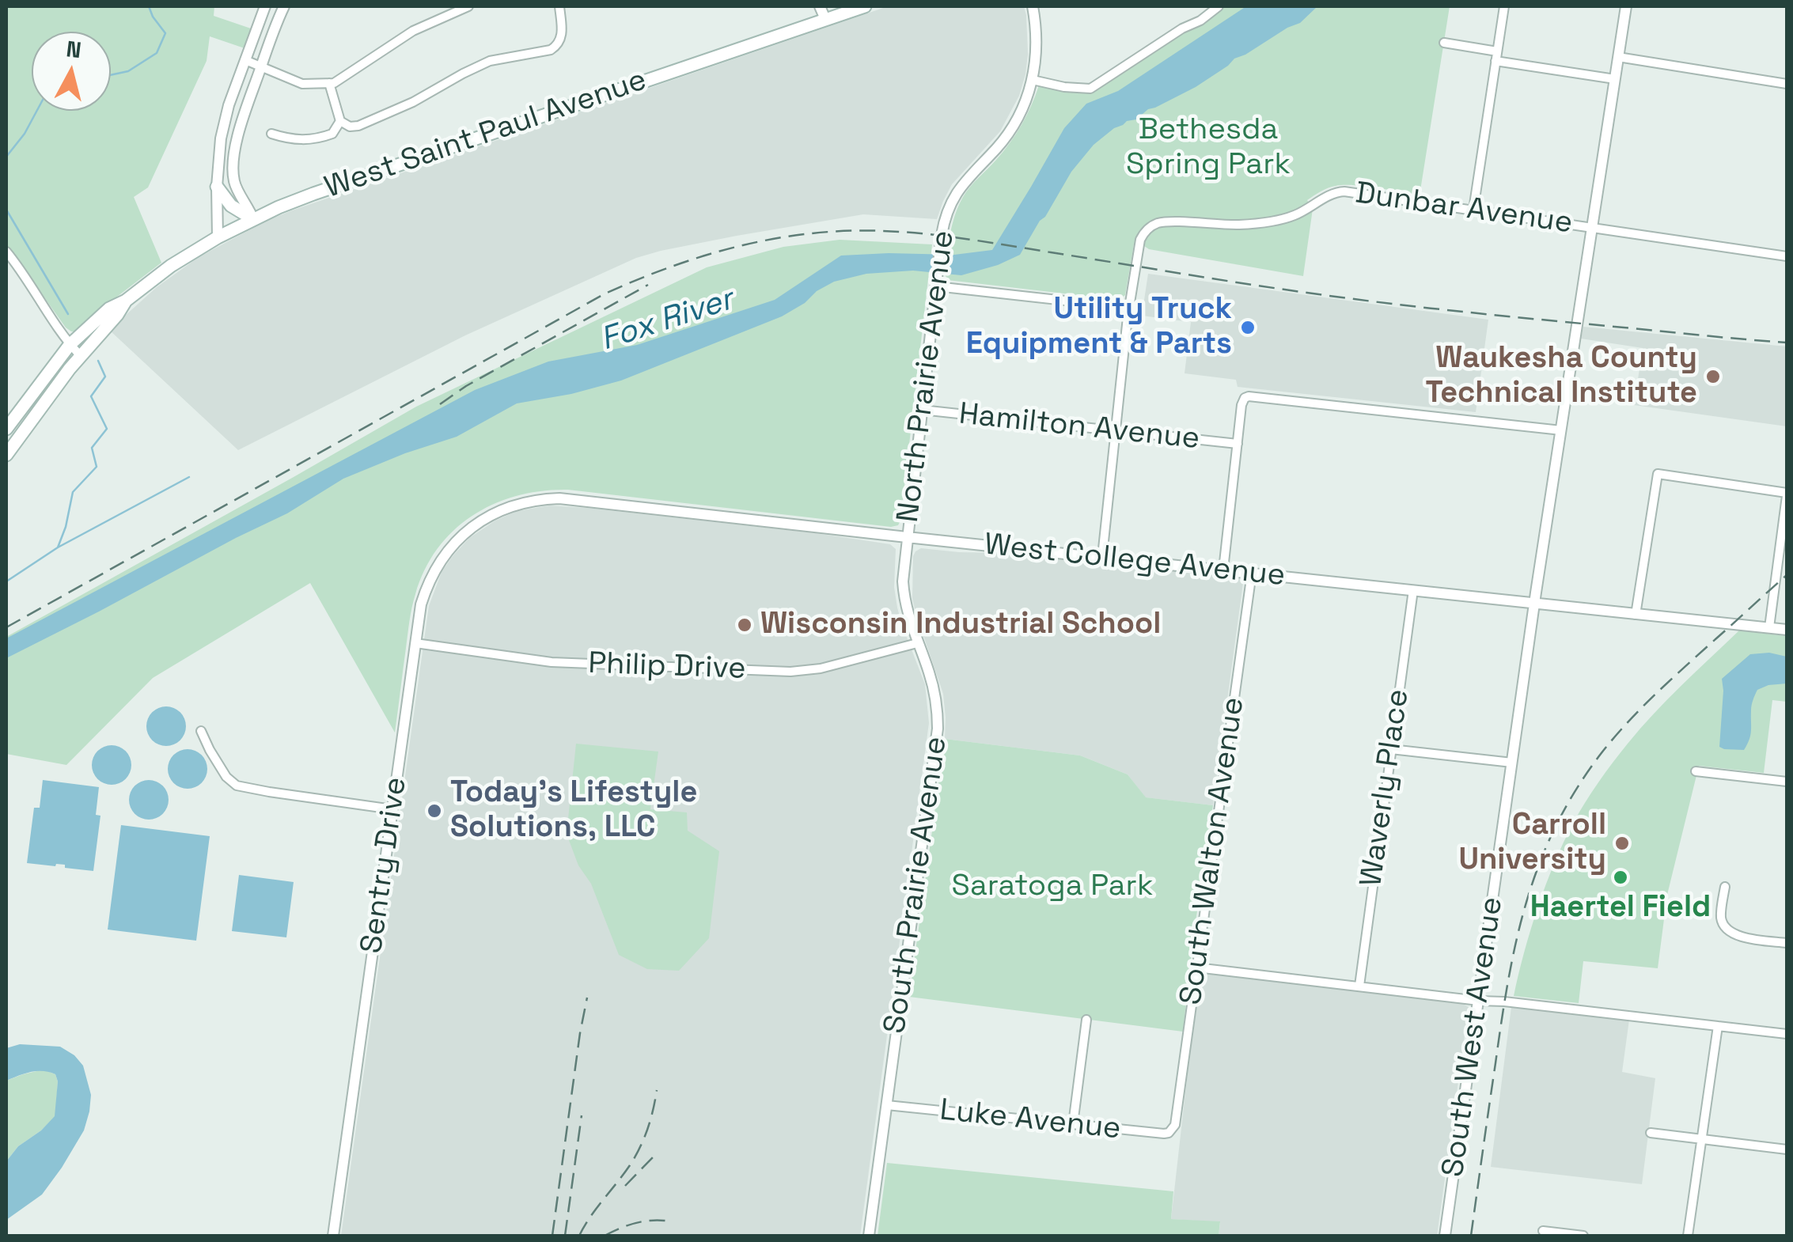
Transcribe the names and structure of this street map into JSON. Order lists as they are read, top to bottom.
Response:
{
  "streets": {
    "main road": ["West Saint Paul Avenue"],
    "street": [
      "Dunbar Avenue",
      "North Prairie Avenue",
      "Hamilton Avenue",
      "West College Avenue",
      "Philip Drive",
      "Waverly Place",
      "South Walton Avenue",
      "Sentry Drive",
      "South Prairie Avenue",
      "South West Avenue",
      "Luke Avenue"
    ]
  },
  "crossings": [
    ["Dunbar Avenue", "Hamilton Avenue"],
    ["Dunbar Avenue", "West College Avenue"],
    ["Dunbar Avenue", "South West Avenue"],
    ["North Prairie Avenue", "Hamilton Avenue"],
    ["North Prairie Avenue", "West College Avenue"],
    ["North Prairie Avenue", "South Prairie Avenue"],
    ["West College Avenue", "Waverly Place"],
    ["West College Avenue", "South Walton Avenue"],
    ["West College Avenue", "Sentry Drive"],
    ["West College Avenue", "South Prairie Avenue"],
    ["West College Avenue", "South West Avenue"],
    ["Philip Drive", "Sentry Drive"],
    ["Philip Drive", "South Prairie Avenue"],
    ["South Walton Avenue", "Luke Avenue"],
    ["South Prairie Avenue", "Luke Avenue"]
  ],
  "water": ["Fox River"],
  "parks": ["Bethesda Spring Park", "Saratoga Park"],
  "places": [
    "Utility Truck Equipment & Parts",
    "Waukesha County Technical Institute",
    "Wisconsin Industrial School",
    "Today's Lifestyle Solutions, LLC",
    "Carroll University",
    "Haertel Field"
  ],
  "north": "top"
}
